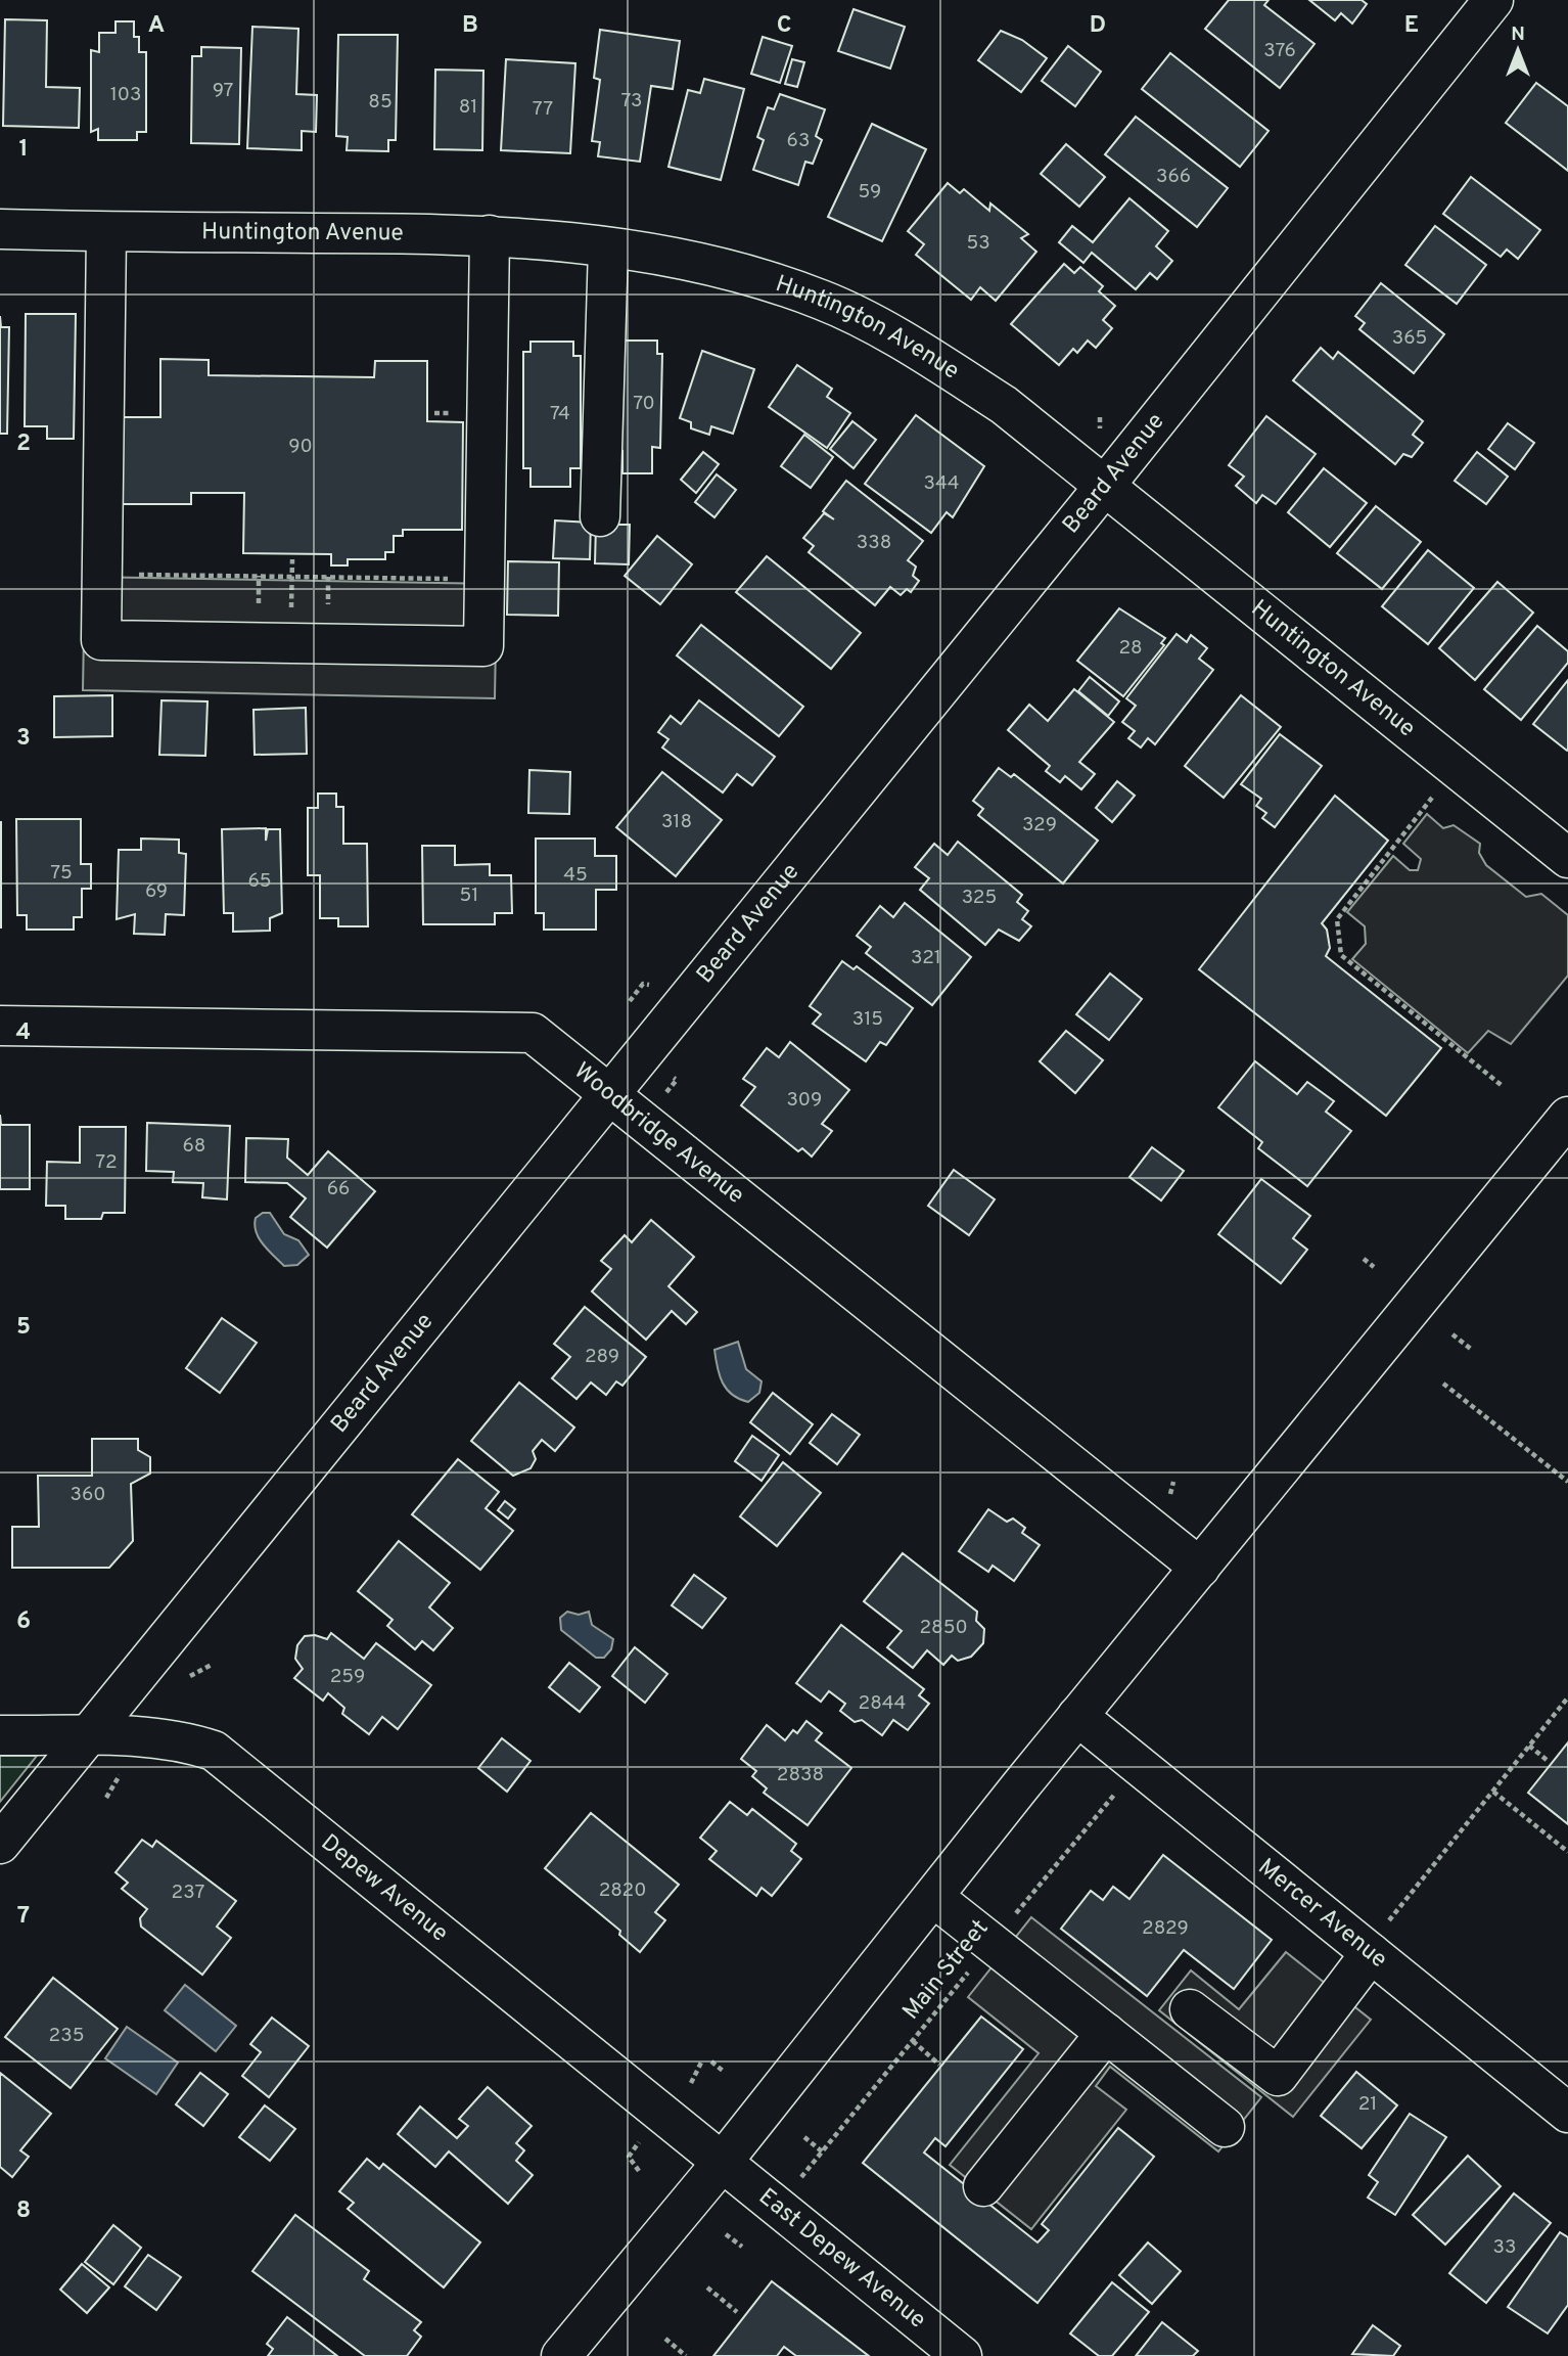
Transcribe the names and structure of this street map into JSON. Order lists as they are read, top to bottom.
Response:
{
  "streets": {
    "street": [
      "Huntington Avenue",
      "Beard Avenue",
      "Woodbridge Avenue",
      "Depew Avenue",
      "Mercer Avenue",
      "East Depew Avenue"
    ],
    "path": ["Main Street"]
  },
  "crossings": [
    ["Huntington Avenue", "Beard Avenue"],
    ["Beard Avenue", "Woodbridge Avenue"],
    ["Beard Avenue", "Depew Avenue"],
    ["Depew Avenue", "East Depew Avenue"]
  ],
  "house_numbers": [
    "376",
    "97",
    "103",
    "73",
    "85",
    "81",
    "77",
    "63",
    "366",
    "59",
    "53",
    "365",
    "70",
    "74",
    "90",
    "344",
    "338",
    "28",
    "318",
    "329",
    "75",
    "45",
    "65",
    "69",
    "51",
    "325",
    "321",
    "315",
    "309",
    "68",
    "72",
    "66",
    "289",
    "360",
    "2850",
    "259",
    "2844",
    "2838",
    "2820",
    "237",
    "2829",
    "235",
    "21",
    "33"
  ],
  "north": "top",
  "grid": {
    "columns": [
      "A",
      "B",
      "C",
      "D",
      "E"
    ],
    "rows": [
      "1",
      "2",
      "3",
      "4",
      "5",
      "6",
      "7",
      "8"
    ]
  }
}
